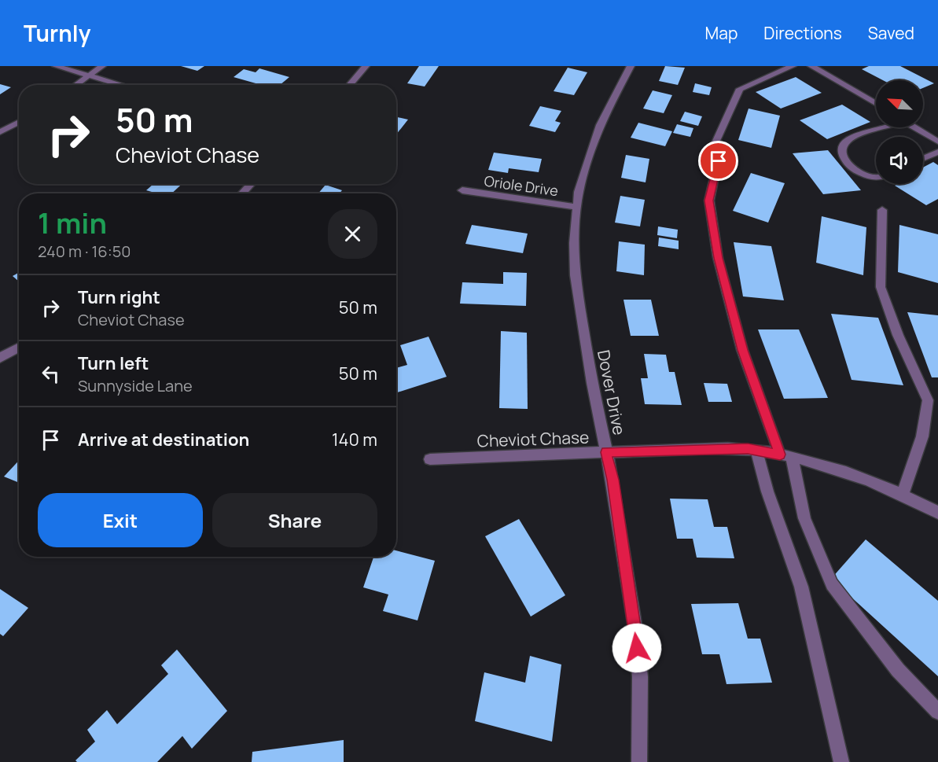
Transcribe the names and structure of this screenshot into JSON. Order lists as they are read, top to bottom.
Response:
{
  "streets": {
    "street": ["Oriole Drive", "Dover Drive", "Cheviot Chase"]
  },
  "crossings": [
    ["Oriole Drive", "Dover Drive"],
    ["Dover Drive", "Cheviot Chase"]
  ],
  "north": "top left",
  "page": {
    "header": "Turnly",
    "nav": ["Map", "Directions", "Saved"],
    "turn": ["50 m", "Cheviot Chase"],
    "heading": ["1 min", "240 m · 16:50"],
    "list": [
      {
        "name": "Turn right",
        "note": "Cheviot Chase",
        "value": "50 m"
      },
      {
        "name": "Turn left",
        "note": "Sunnyside Lane",
        "value": "50 m"
      },
      {
        "name": "Arrive at destination",
        "value": "140 m"
      }
    ],
    "buttons": ["Exit", "Share"]
  }
}
